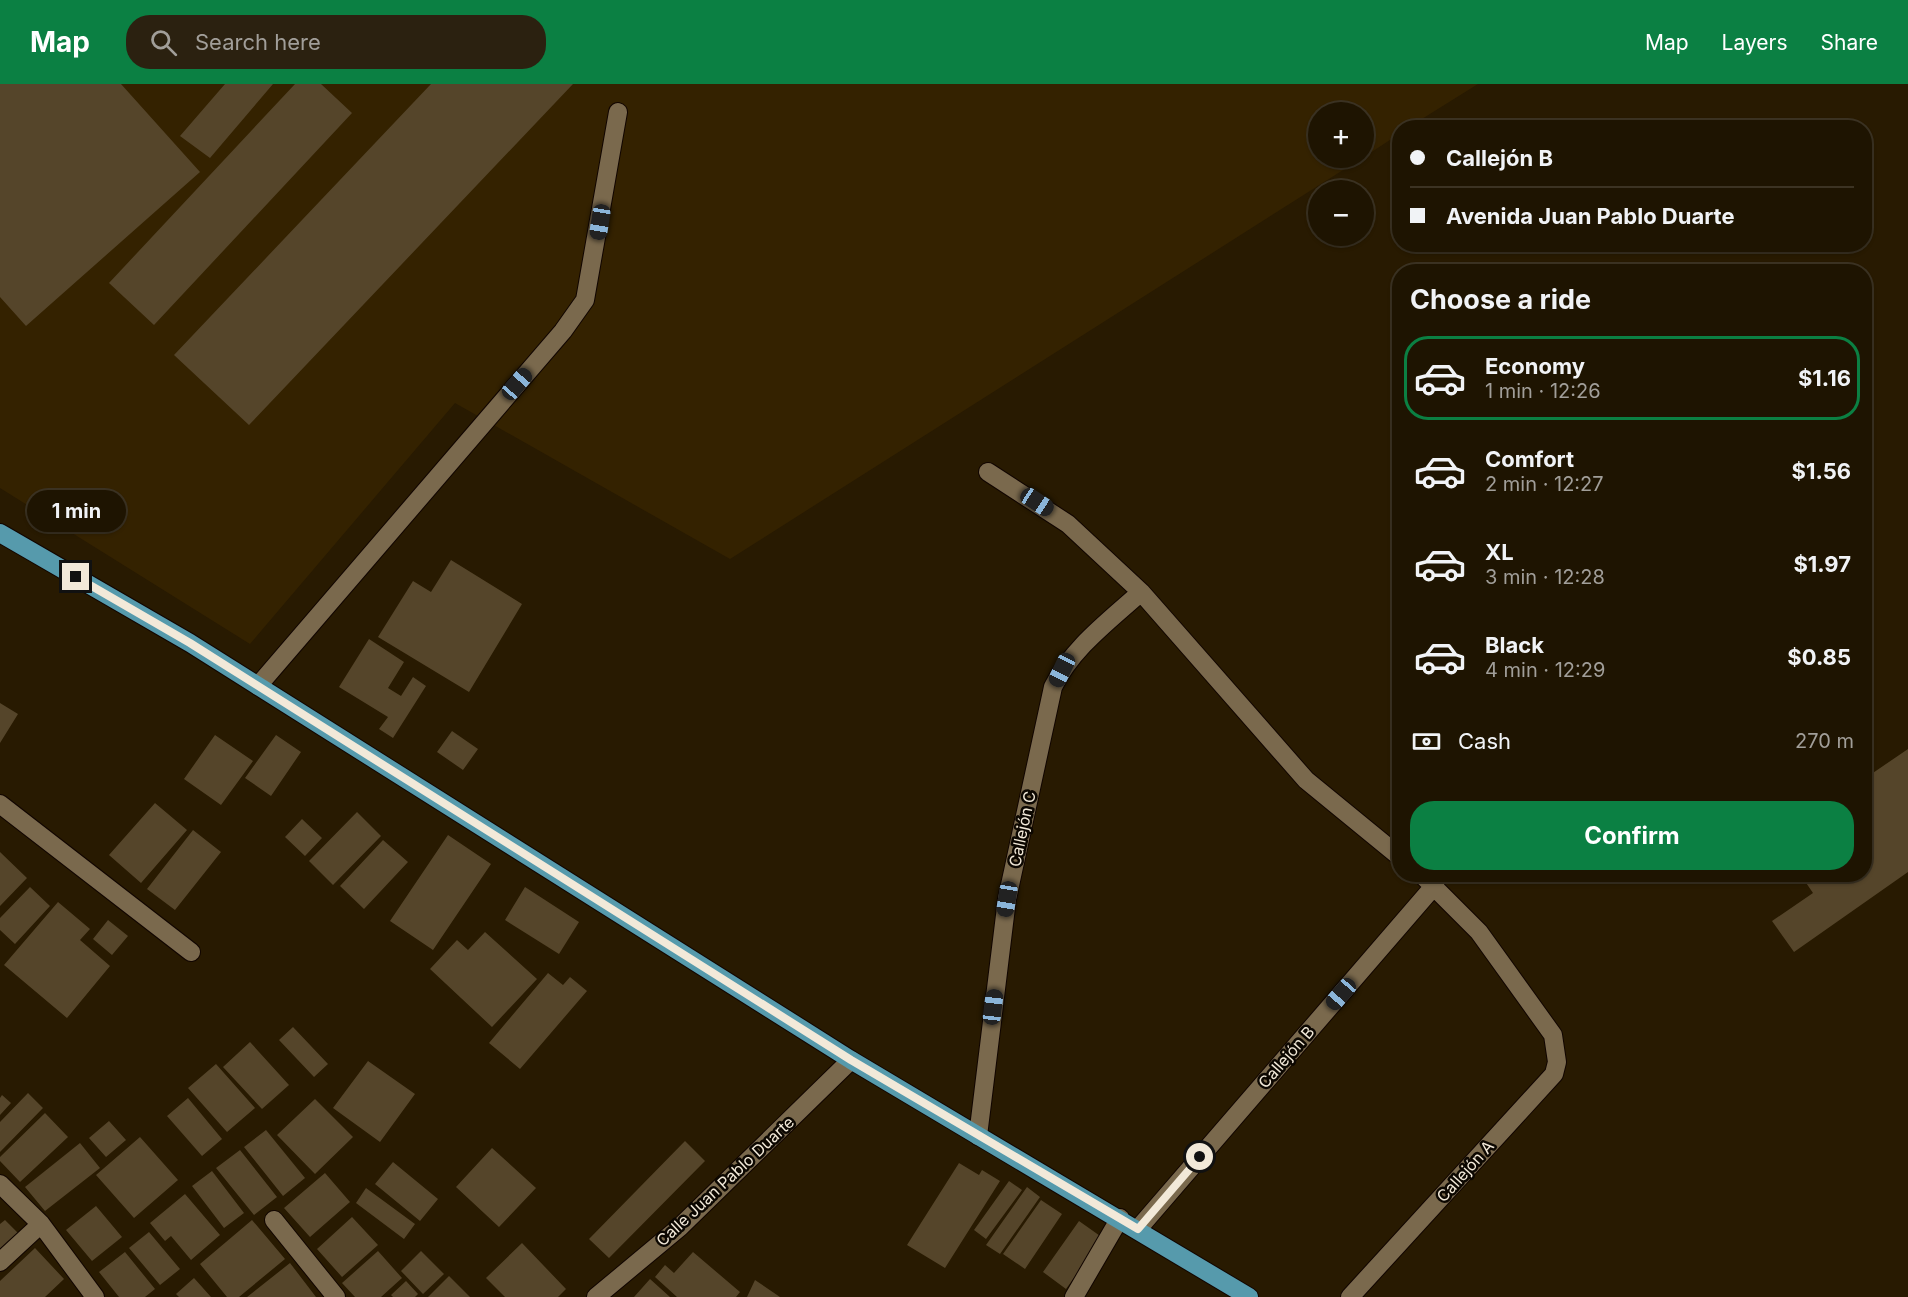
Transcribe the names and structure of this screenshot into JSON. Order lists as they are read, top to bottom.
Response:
{
  "streets": {
    "street": [
      "Callejón C",
      "Callejón B",
      "Callejón A",
      "Calle Juan Pablo Duarte"
    ]
  },
  "page": {
    "header": "Map",
    "search": "Search here",
    "nav": ["Map", "Layers", "Share"],
    "map_buttons": ["+", "−"],
    "banner": ["Callejón B", "Avenida Juan Pablo Duarte"],
    "heading": "Choose a ride",
    "list": [
      {
        "name": "Economy",
        "note": "1 min · 12:26",
        "value": "$1.16"
      },
      {
        "name": "Comfort",
        "note": "2 min · 12:27",
        "value": "$1.56"
      },
      {
        "name": "XL",
        "note": "3 min · 12:28",
        "value": "$1.97"
      },
      {
        "name": "Black",
        "note": "4 min · 12:29",
        "value": "$0.85"
      }
    ],
    "bubble": "1 min",
    "pay": ["Cash", "270 m"],
    "buttons": "Confirm"
  }
}
